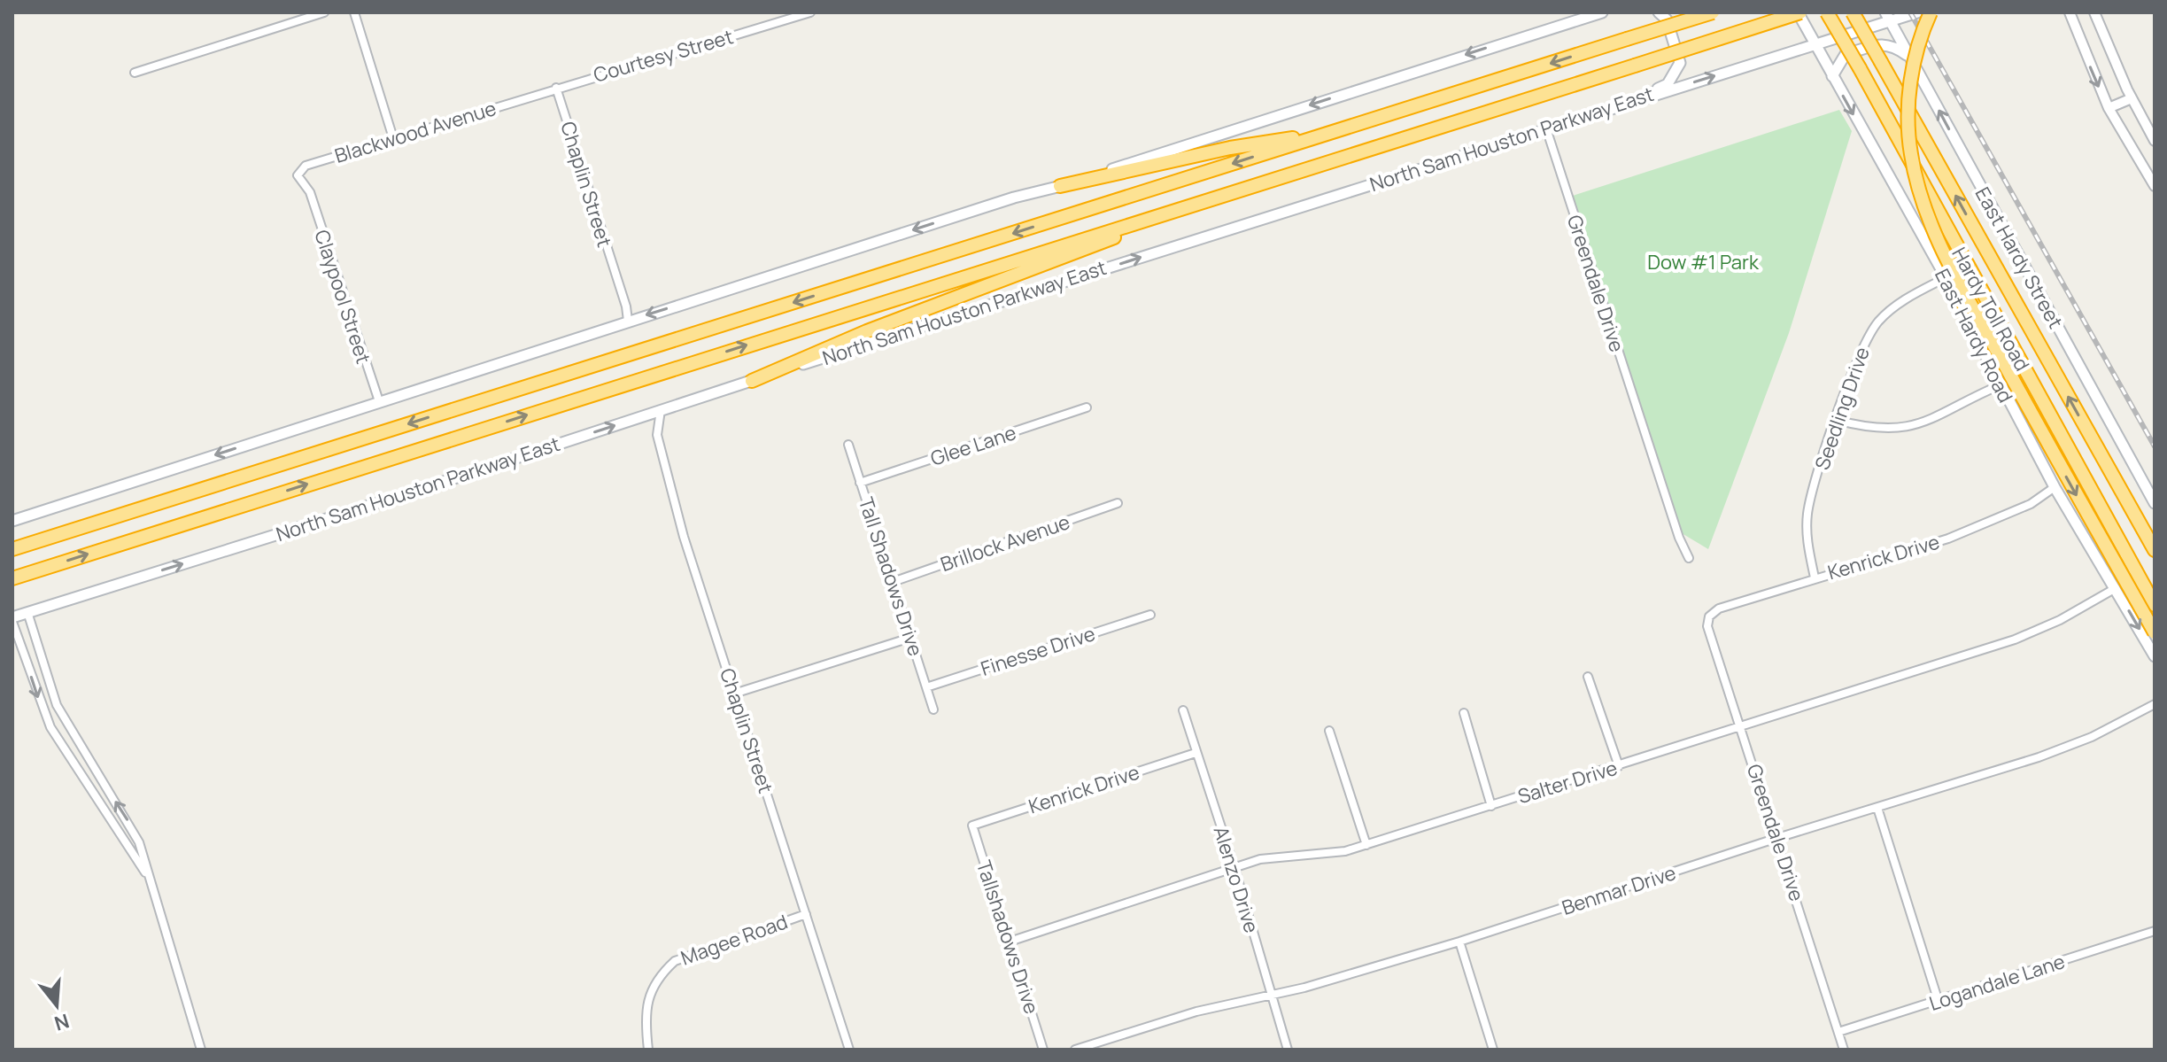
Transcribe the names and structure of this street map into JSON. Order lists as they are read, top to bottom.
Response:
{
  "streets": {
    "highway": ["North Sam Houston Parkway East", "Hardy Toll Road"],
    "main road": ["East Hardy Street", "East Hardy Road"],
    "street": [
      "Courtesy Street",
      "Blackwood Avenue",
      "Chaplin Street",
      "Greendale Drive",
      "Claypool Street",
      "Seedling Drive",
      "Glee Lane",
      "Brillock Avenue",
      "Kenrick Drive",
      "Tall Shadows Drive",
      "Finesse Drive",
      "Salter Drive",
      "Alenzo Drive",
      "Benmar Drive",
      "Tallshadows Drive",
      "Magee Road",
      "Logandale Lane"
    ]
  },
  "crossings": [
    ["Courtesy Street", "Blackwood Avenue"],
    ["Courtesy Street", "Chaplin Street"],
    ["Blackwood Avenue", "Chaplin Street"],
    ["Blackwood Avenue", "Claypool Street"],
    ["North Sam Houston Parkway East", "Chaplin Street"],
    ["North Sam Houston Parkway East", "East Hardy Street"],
    ["North Sam Houston Parkway East", "Greendale Drive"],
    ["North Sam Houston Parkway East", "East Hardy Road"],
    ["Chaplin Street", "Magee Road"],
    ["Greendale Drive", "Kenrick Drive"],
    ["Greendale Drive", "Salter Drive"],
    ["Greendale Drive", "Benmar Drive"],
    ["Greendale Drive", "Logandale Lane"],
    ["East Hardy Road", "Seedling Drive"],
    ["East Hardy Road", "Kenrick Drive"],
    ["East Hardy Road", "Salter Drive"],
    ["Seedling Drive", "Kenrick Drive"],
    ["Glee Lane", "Tall Shadows Drive"],
    ["Brillock Avenue", "Tall Shadows Drive"],
    ["Kenrick Drive", "Alenzo Drive"],
    ["Kenrick Drive", "Tallshadows Drive"],
    ["Tall Shadows Drive", "Finesse Drive"],
    ["Salter Drive", "Alenzo Drive"],
    ["Salter Drive", "Tallshadows Drive"],
    ["Alenzo Drive", "Benmar Drive"]
  ],
  "one_way": ["East Hardy Street", "East Hardy Road"],
  "parks": ["Dow #1 Park"],
  "north": "bottom"
}
